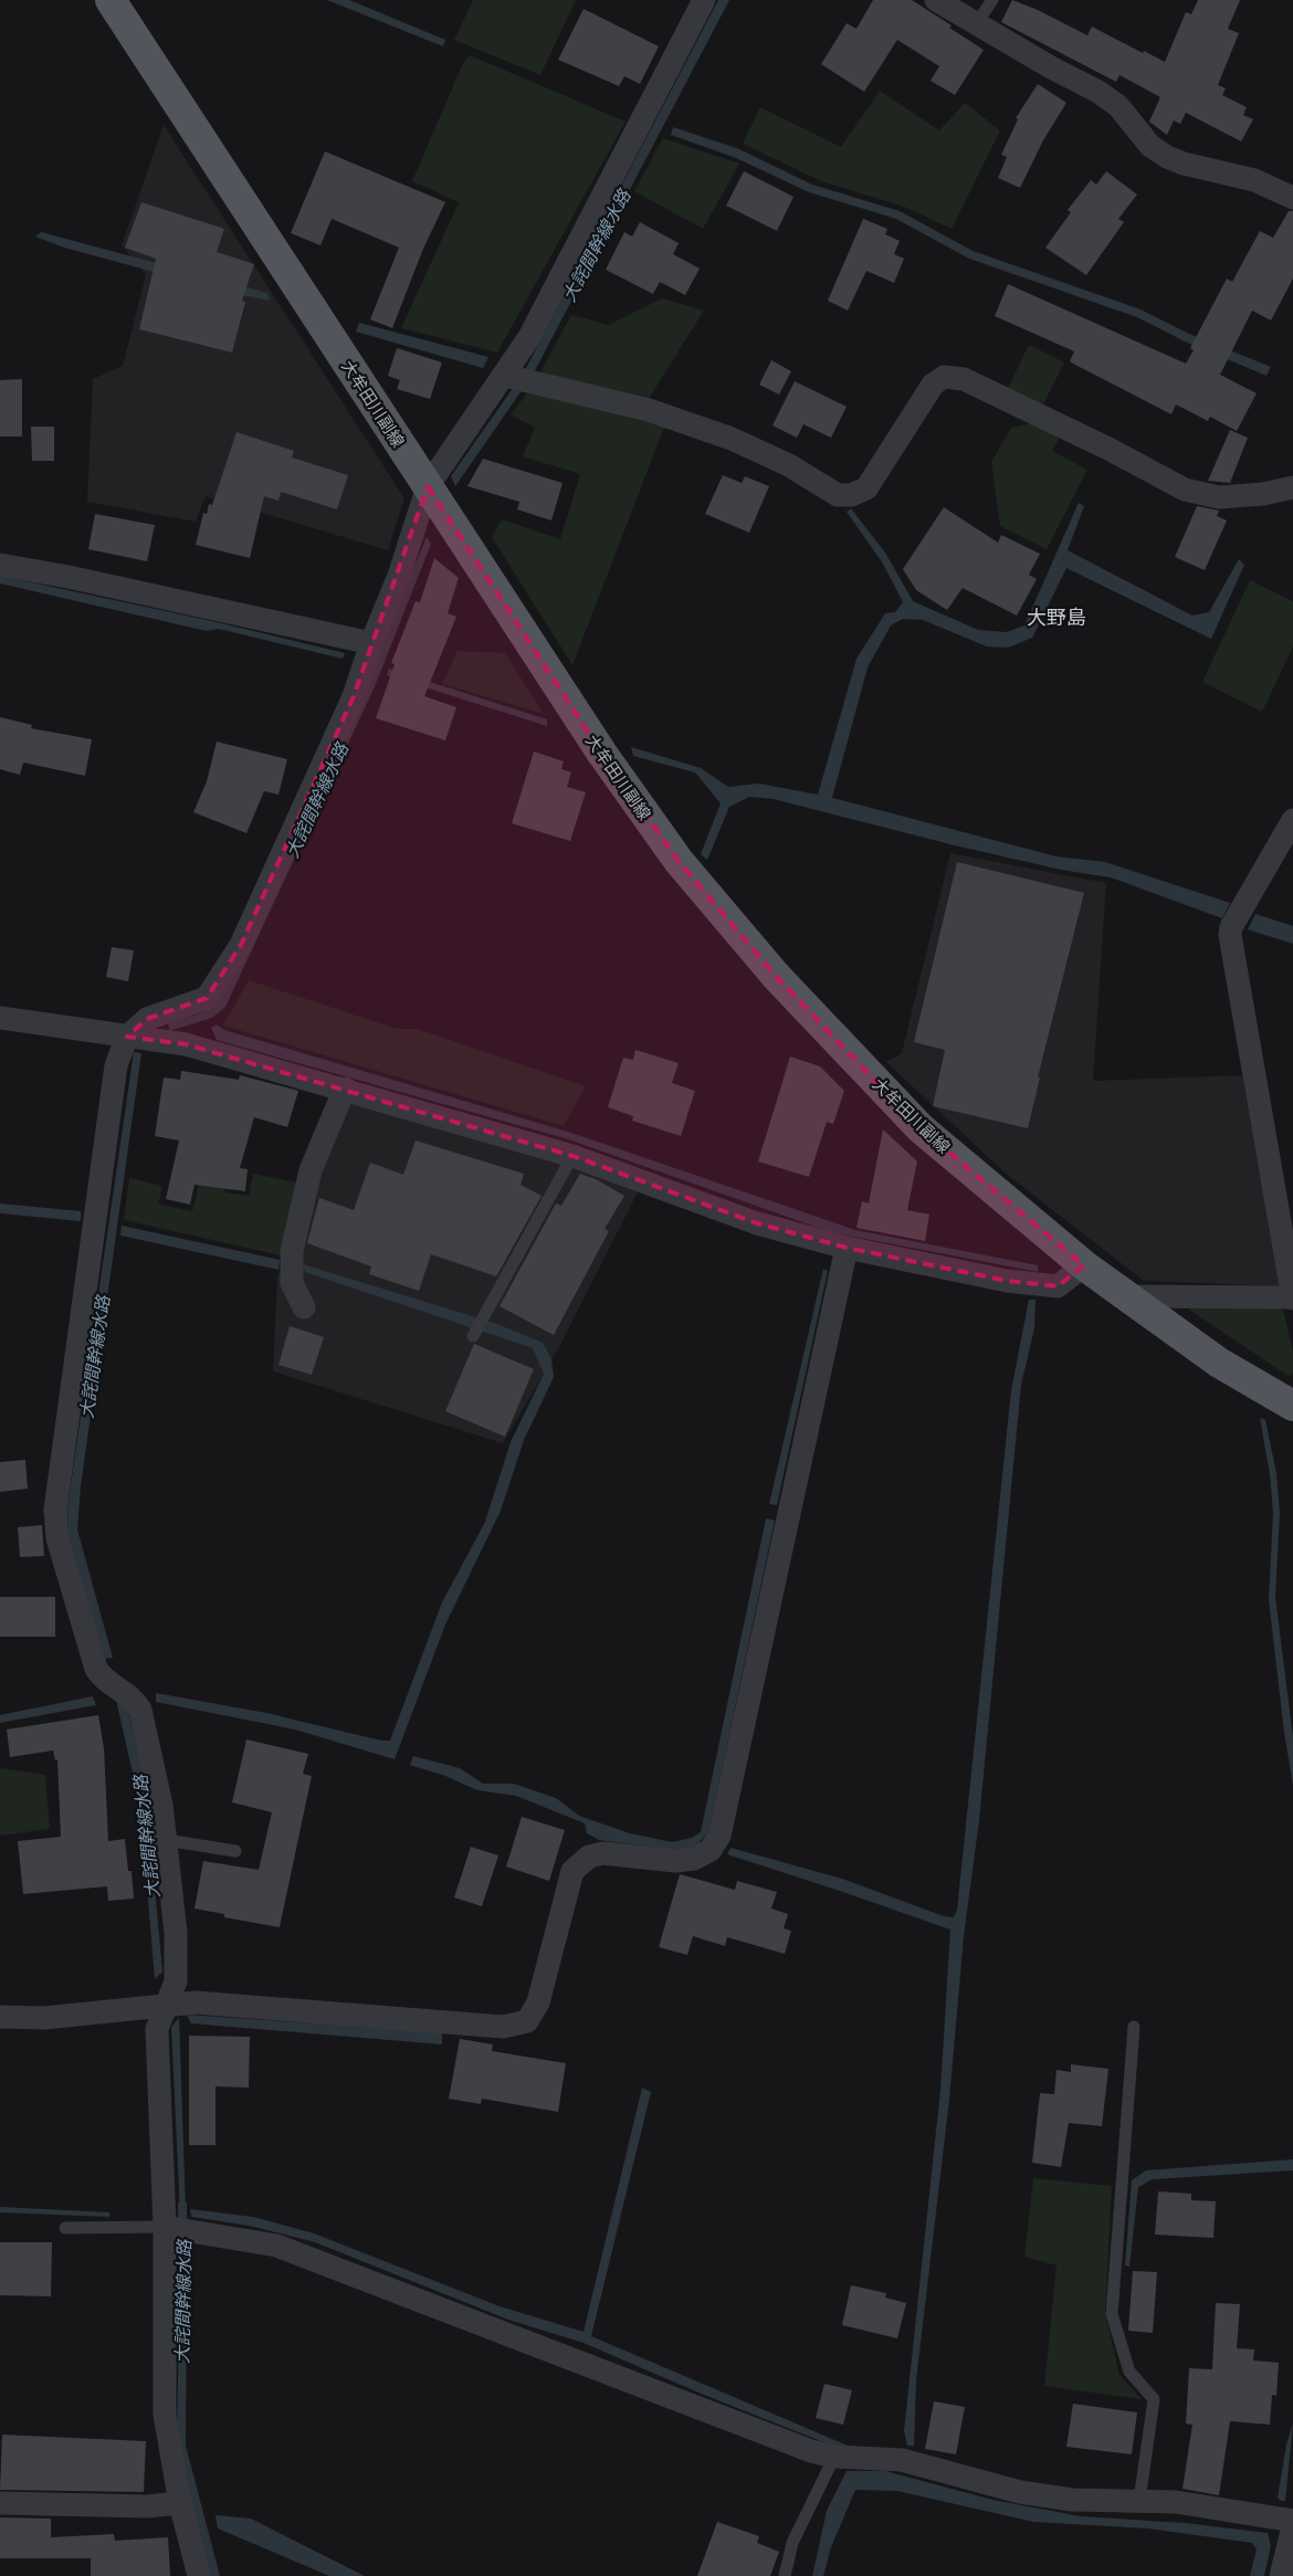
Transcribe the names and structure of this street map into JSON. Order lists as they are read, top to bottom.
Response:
{
  "streets": {
    "main road": ["大牟田川副線"]
  },
  "districts": ["大野島"],
  "water": ["大詫間幹線水路"]
}
